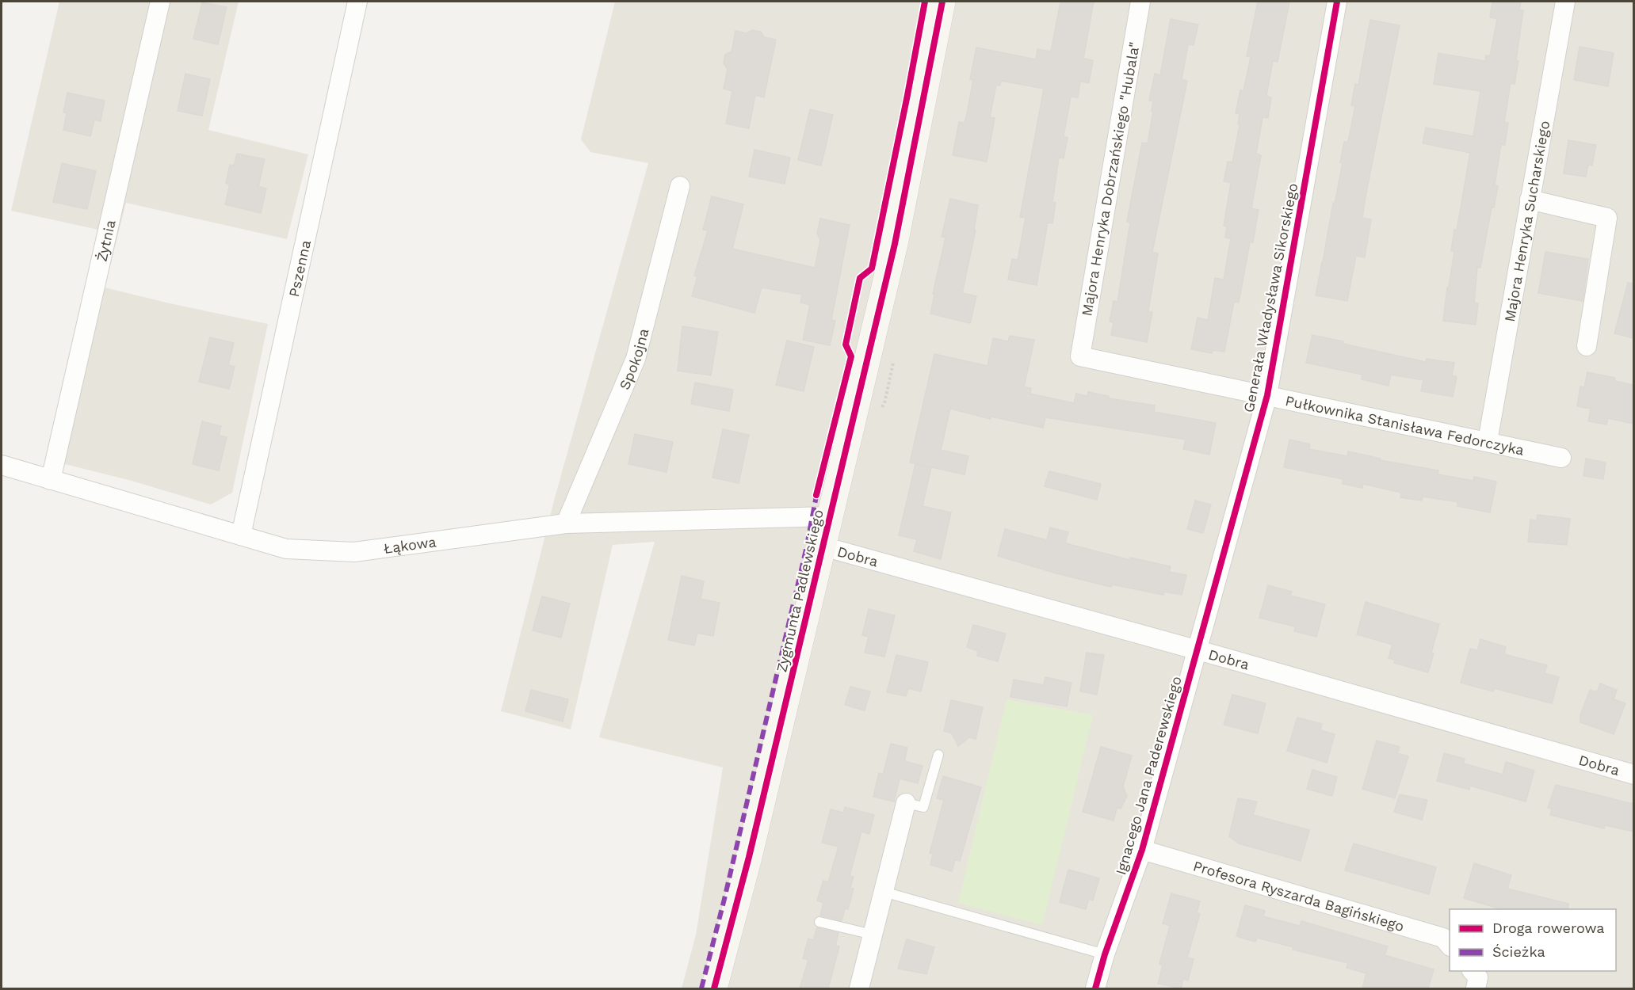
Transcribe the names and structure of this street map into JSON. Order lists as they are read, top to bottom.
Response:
{
  "streets": {
    "street": [
      "Majora Henryka Dobrzańskiego \"Hubala\"",
      "Majora Henryka Sucharskiego",
      "Żytnia",
      "Pszenna",
      "Generała Władysława Sikorskiego",
      "Spokojna",
      "Pułkownika Stanisława Fedorczyka",
      "Łąkowa",
      "Dobra",
      "Zygmunta Padlewskiego",
      "Ignacego Jana Paderewskiego",
      "Profesora Ryszarda Bagińskiego"
    ]
  },
  "crossings": [
    ["Majora Henryka Dobrzańskiego \"Hubala\"", "Pułkownika Stanisława Fedorczyka"],
    ["Majora Henryka Sucharskiego", "Pułkownika Stanisława Fedorczyka"],
    ["Żytnia", "Łąkowa"],
    ["Pszenna", "Łąkowa"],
    ["Generała Władysława Sikorskiego", "Pułkownika Stanisława Fedorczyka"],
    ["Generała Władysława Sikorskiego", "Dobra"],
    ["Generała Władysława Sikorskiego", "Ignacego Jana Paderewskiego"],
    ["Spokojna", "Łąkowa"],
    ["Łąkowa", "Zygmunta Padlewskiego"],
    ["Dobra", "Zygmunta Padlewskiego"],
    ["Dobra", "Ignacego Jana Paderewskiego"],
    ["Ignacego Jana Paderewskiego", "Profesora Ryszarda Bagińskiego"]
  ],
  "legend": ["Droga rowerowa", "Ścieżka"]
}
